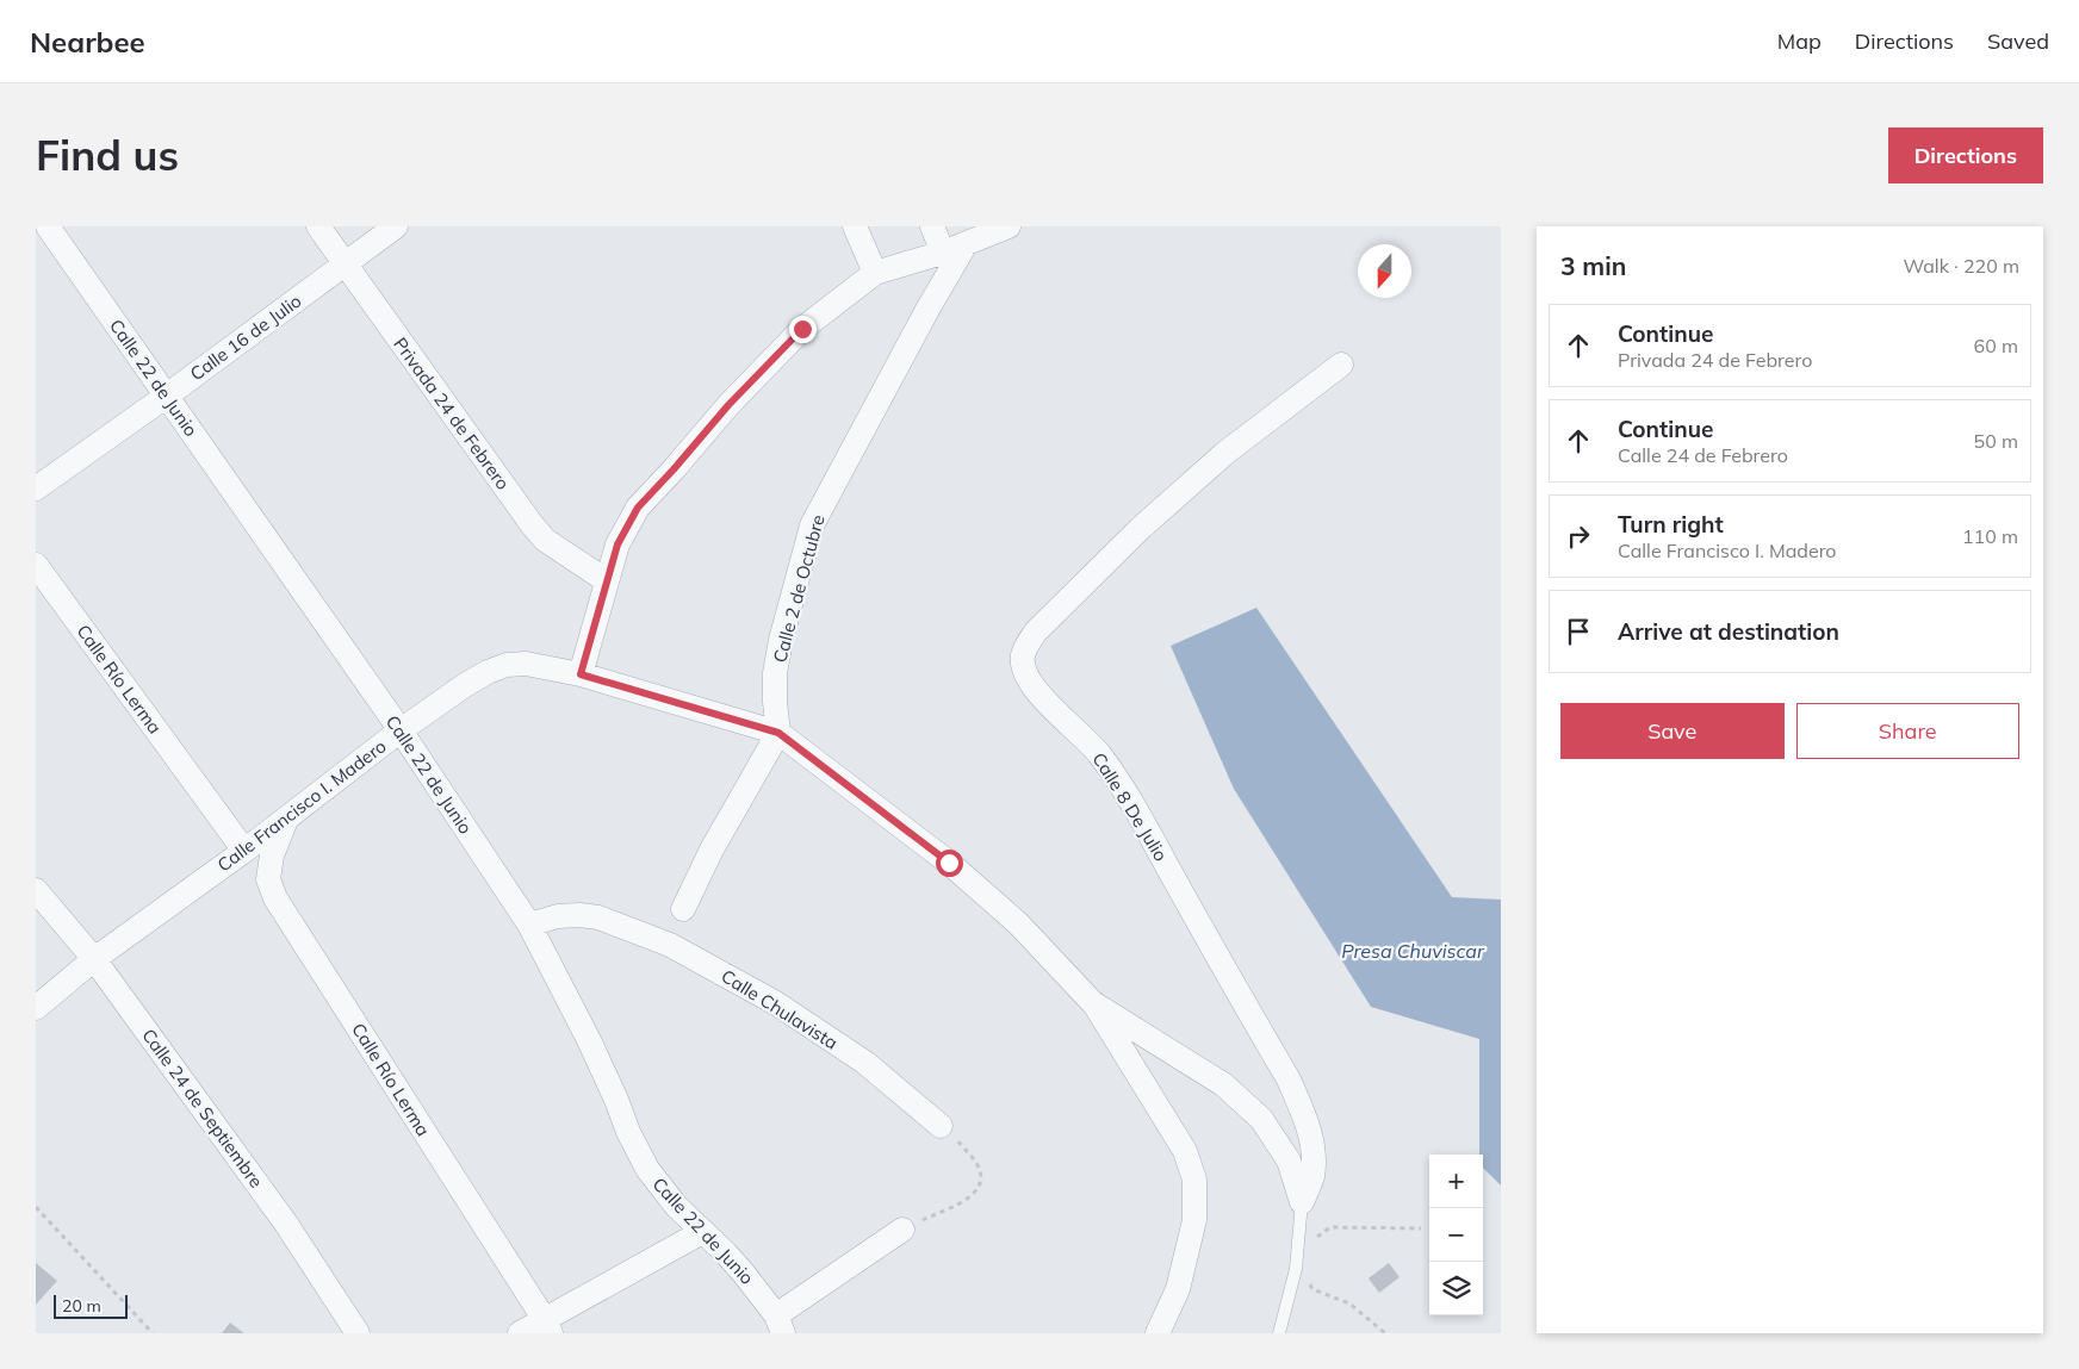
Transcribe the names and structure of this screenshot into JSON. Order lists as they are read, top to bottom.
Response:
{
  "streets": {
    "street": [
      "Calle 16 de Julio",
      "Calle 22 de Junio",
      "Privada 24 de Febrero",
      "Calle 2 de Octubre",
      "Calle Río Lerma",
      "Calle Francisco I. Madero",
      "Calle 8 De Julio",
      "Calle Chulavista",
      "Calle 24 de Septiembre"
    ]
  },
  "crossings": [
    ["Calle 16 de Julio", "Calle 22 de Junio"],
    ["Calle 16 de Julio", "Privada 24 de Febrero"],
    ["Calle 22 de Junio", "Calle Francisco I. Madero"],
    ["Calle 22 de Junio", "Calle Chulavista"],
    ["Calle 2 de Octubre", "Calle Francisco I. Madero"],
    ["Calle Río Lerma", "Calle Francisco I. Madero"],
    ["Calle Francisco I. Madero", "Calle 24 de Septiembre"]
  ],
  "water": ["Presa Chuviscar"],
  "scale_bar": "20 m",
  "north": "bottom",
  "page": {
    "header": "Nearbee",
    "nav": ["Map", "Directions", "Saved"],
    "buttons": [
      "Directions",
      ["Save", "Share"]
    ],
    "title": "Find us",
    "heading": ["3 min", "Walk · 220 m"],
    "list": [
      ["Continue", "Privada 24 de Febrero", "60 m"],
      ["Continue", "Calle 24 de Febrero", "50 m"],
      ["Turn right", "Calle Francisco I. Madero", "110 m"],
      "Arrive at destination"
    ],
    "map_buttons": ["+", "−"],
    "scale": "20 m"
  }
}
